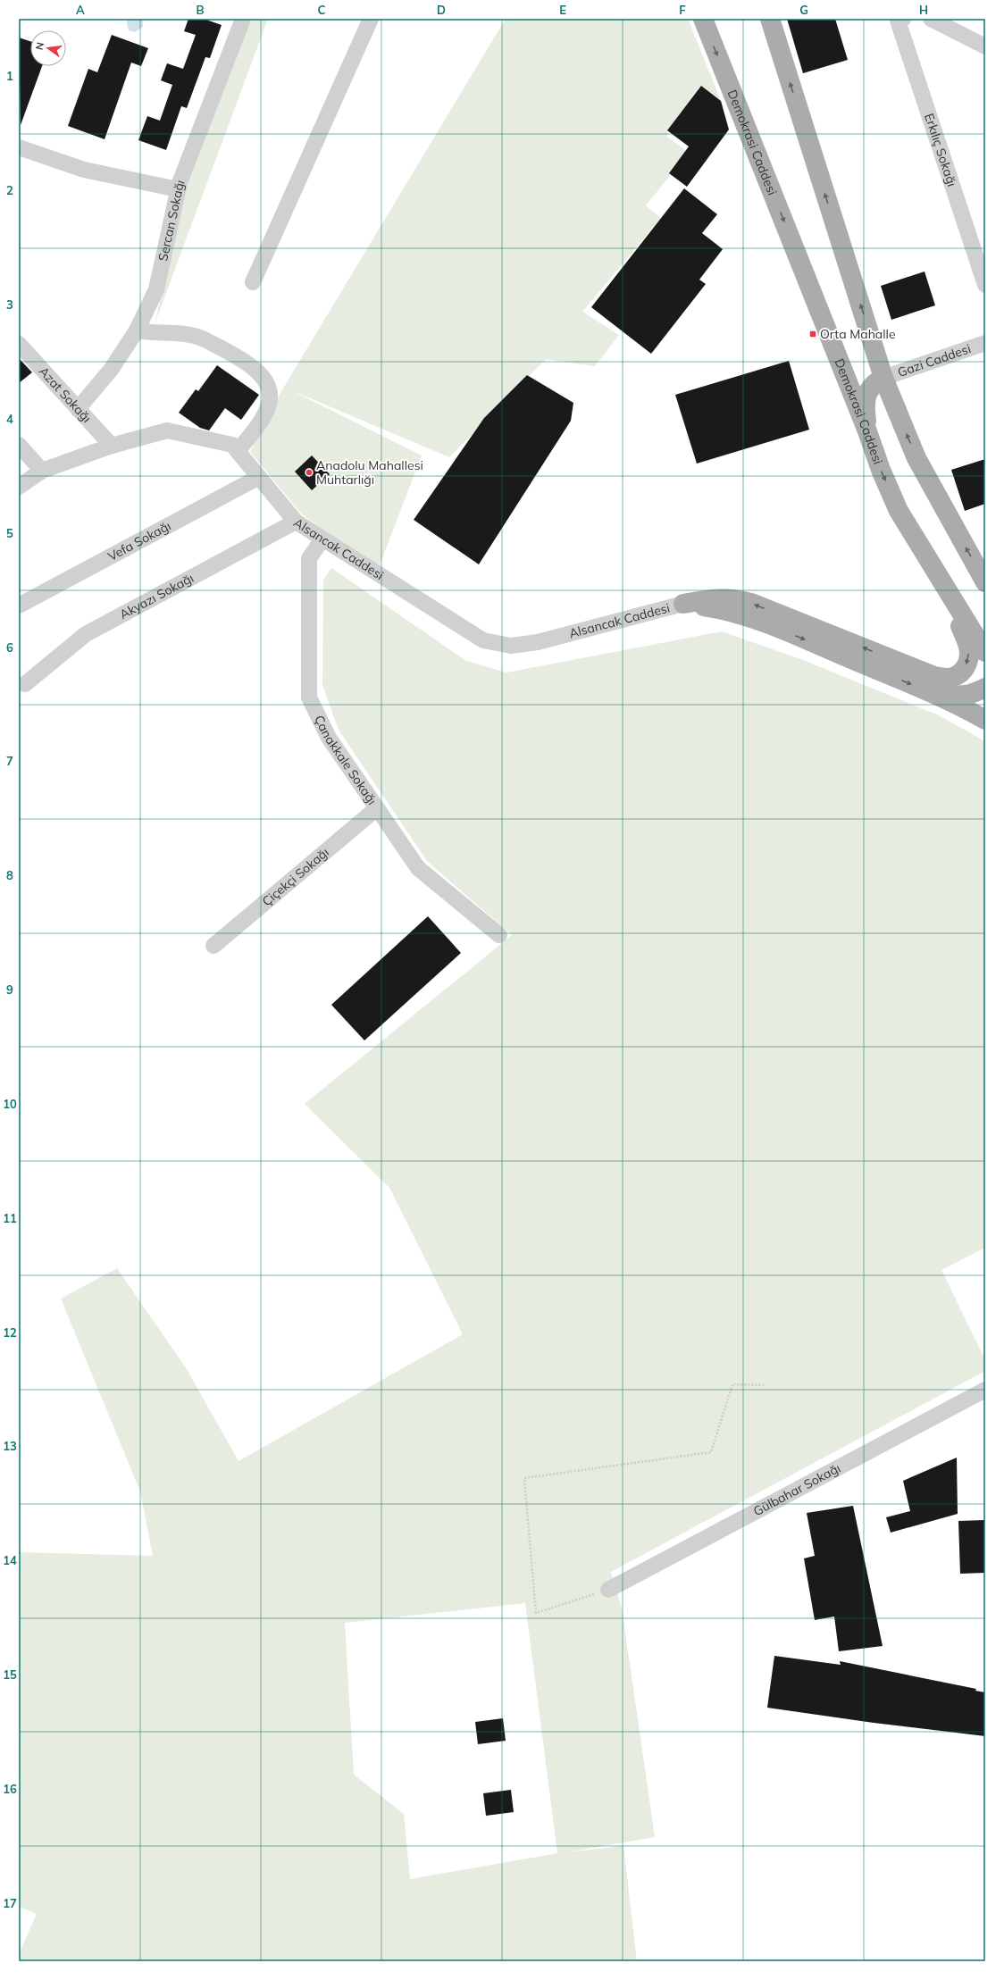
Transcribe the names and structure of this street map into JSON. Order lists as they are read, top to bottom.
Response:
{
  "streets": {
    "main road": ["Demokrasi Caddesi"],
    "street": [
      "Erkılıç Sokağı",
      "Sercan Sokağı",
      "Gazi Caddesi",
      "Azat Sokağı",
      "Vefa Sokağı",
      "Alsancak Caddesi",
      "Akyazı Sokağı",
      "Çanakkale Sokağı",
      "Çiçekçi Sokağı",
      "Gülbahar Sokağı"
    ]
  },
  "crossings": [
    ["Sercan Sokağı", "Azat Sokağı"],
    ["Azat Sokağı", "Alsancak Caddesi"],
    ["Vefa Sokağı", "Alsancak Caddesi"],
    ["Alsancak Caddesi", "Akyazı Sokağı"],
    ["Alsancak Caddesi", "Çanakkale Sokağı"],
    ["Çanakkale Sokağı", "Çiçekçi Sokağı"]
  ],
  "places": {
    "transit": ["Orta Mahalle"],
    "other": ["Anadolu Mahallesi Muhtarlığı"]
  },
  "north": "left",
  "grid": {
    "columns": [
      "A",
      "B",
      "C",
      "D",
      "E",
      "F",
      "G",
      "H"
    ],
    "rows": [
      "1",
      "2",
      "3",
      "4",
      "5",
      "6",
      "7",
      "8",
      "9",
      "10",
      "11",
      "12",
      "13",
      "14",
      "15",
      "16",
      "17"
    ]
  }
}
